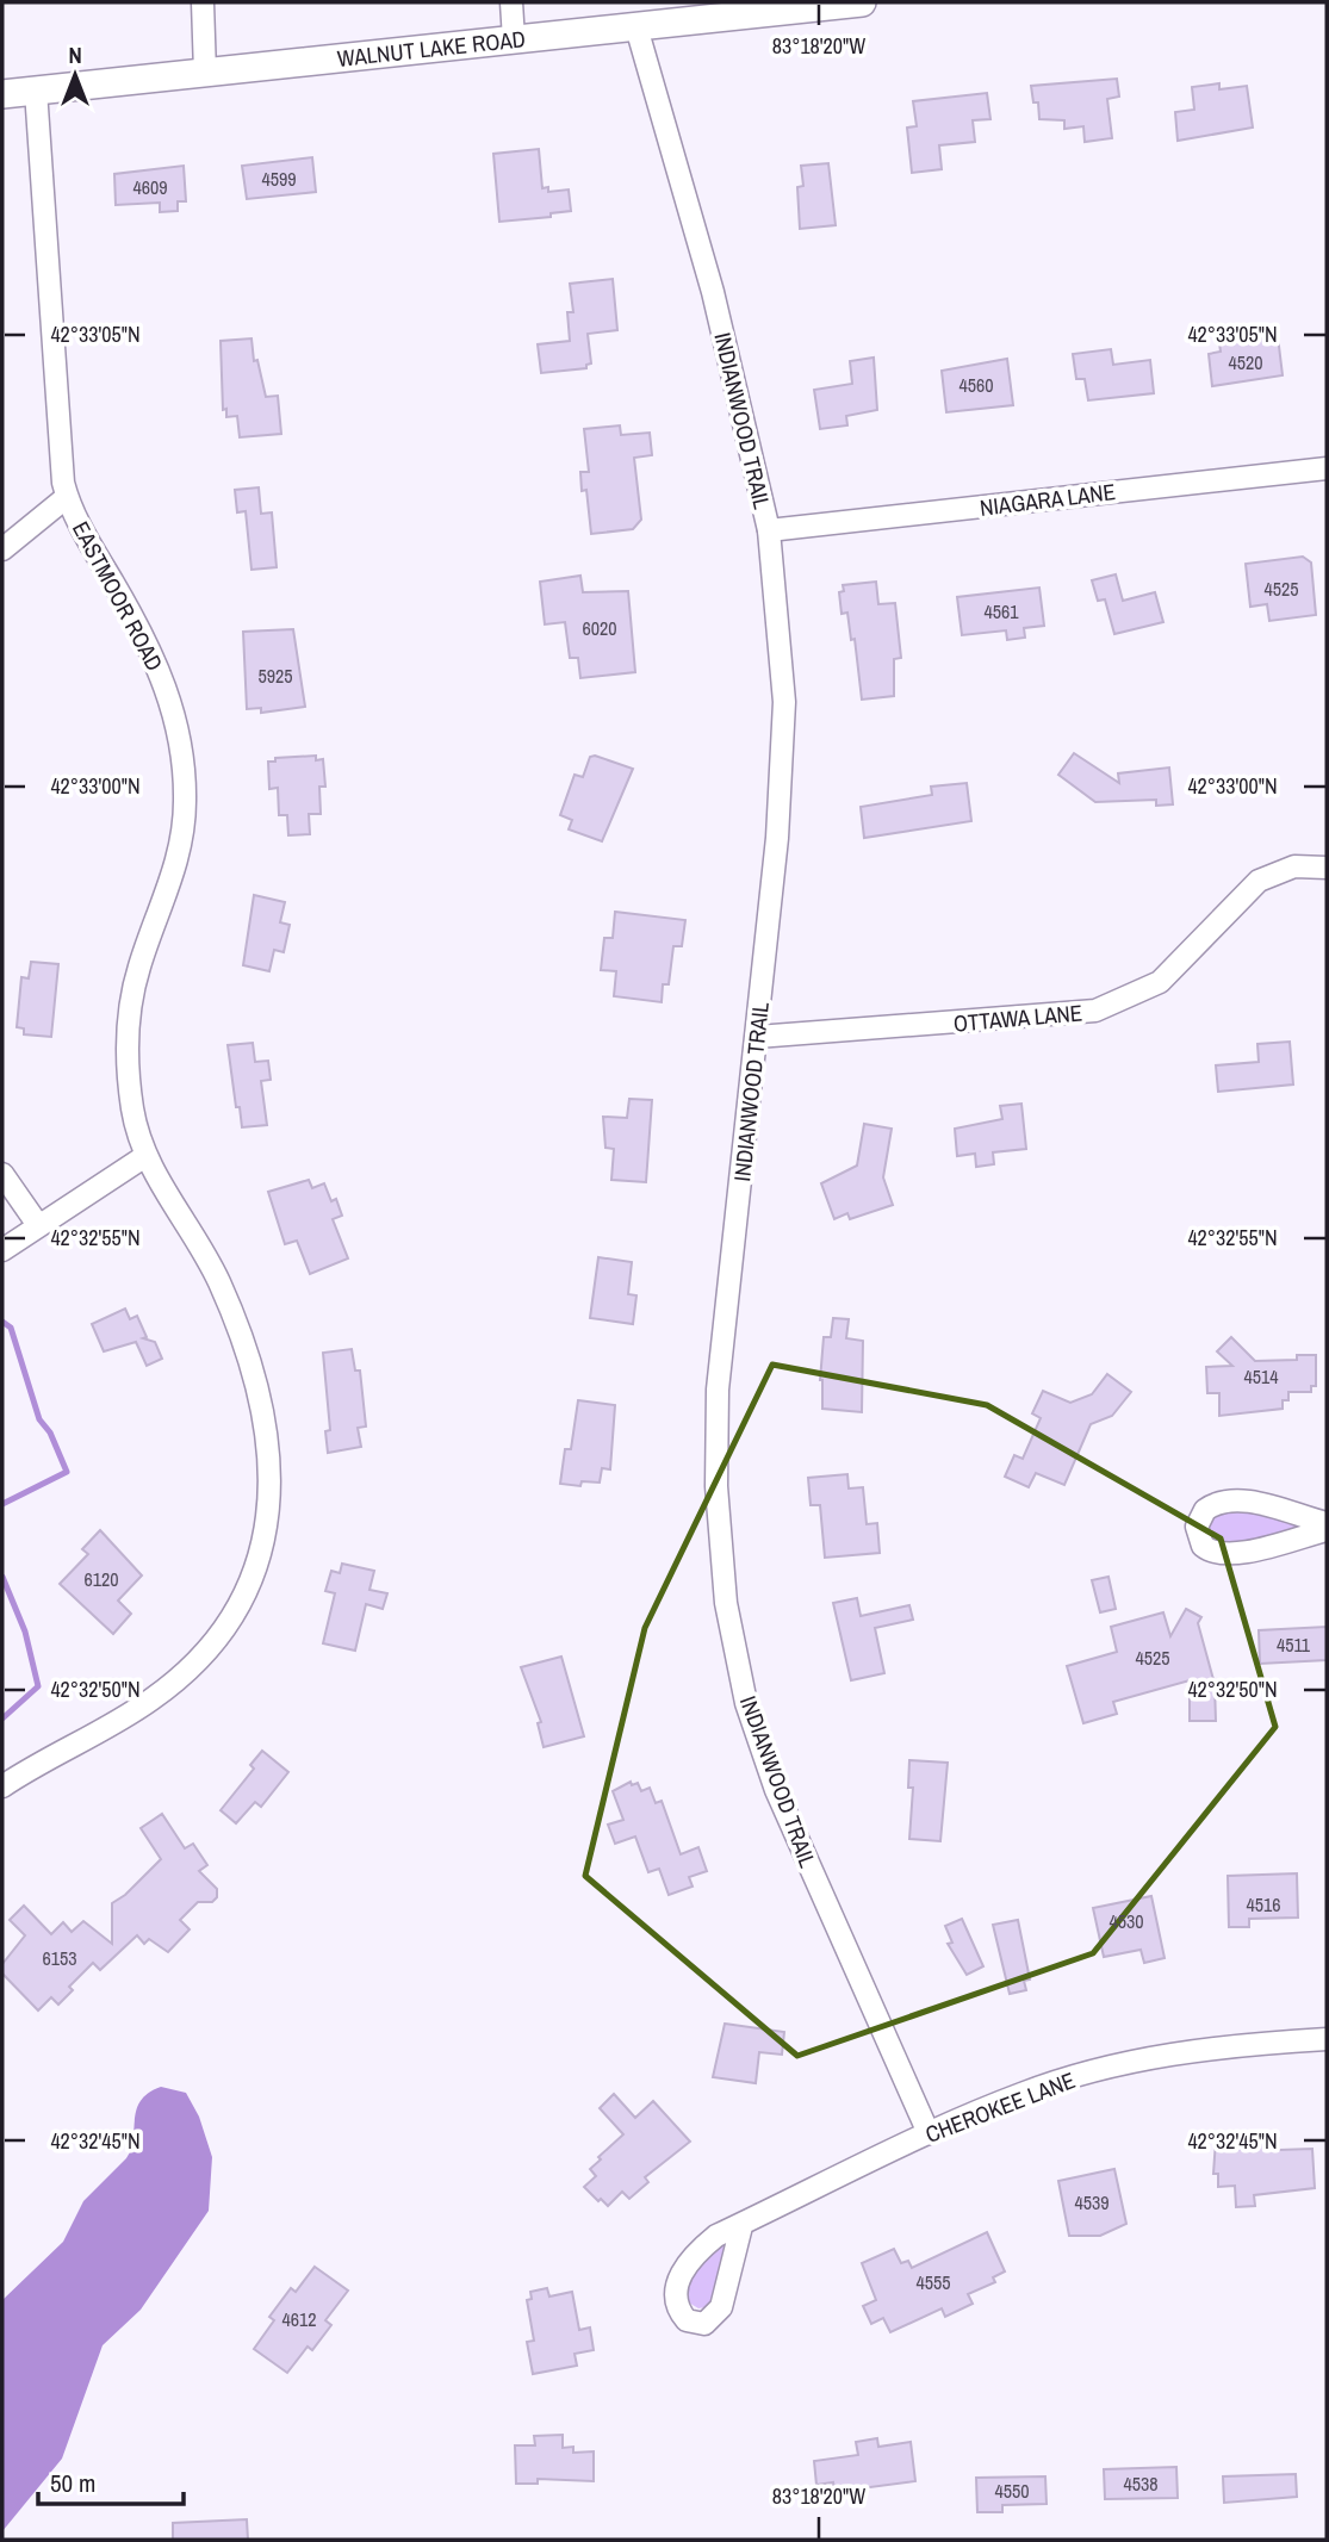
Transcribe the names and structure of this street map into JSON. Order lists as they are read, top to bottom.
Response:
{
  "streets": {
    "street": [
      "WALNUT LAKE ROAD",
      "INDIANWOOD TRAIL",
      "NIAGARA LANE",
      "EASTMOOR ROAD",
      "OTTAWA LANE",
      "CHEROKEE LANE"
    ]
  },
  "crossings": [
    ["WALNUT LAKE ROAD", "INDIANWOOD TRAIL"],
    ["WALNUT LAKE ROAD", "EASTMOOR ROAD"],
    ["INDIANWOOD TRAIL", "NIAGARA LANE"],
    ["INDIANWOOD TRAIL", "OTTAWA LANE"],
    ["INDIANWOOD TRAIL", "CHEROKEE LANE"]
  ],
  "house_numbers": [
    "4599",
    "4609",
    "4520",
    "4560",
    "4525",
    "4561",
    "6020",
    "5925",
    "4514",
    "6120",
    "4511",
    "4525",
    "4516",
    "4530",
    "6153",
    "4539",
    "4555",
    "4612",
    "4538",
    "4550"
  ],
  "scale_bar": "50 m",
  "north": "top",
  "coordinates": [
    "83°18'20\"W",
    "42°33'05\"N",
    "42°33'00\"N",
    "42°32'55\"N",
    "42°32'50\"N",
    "42°32'45\"N"
  ]
}
